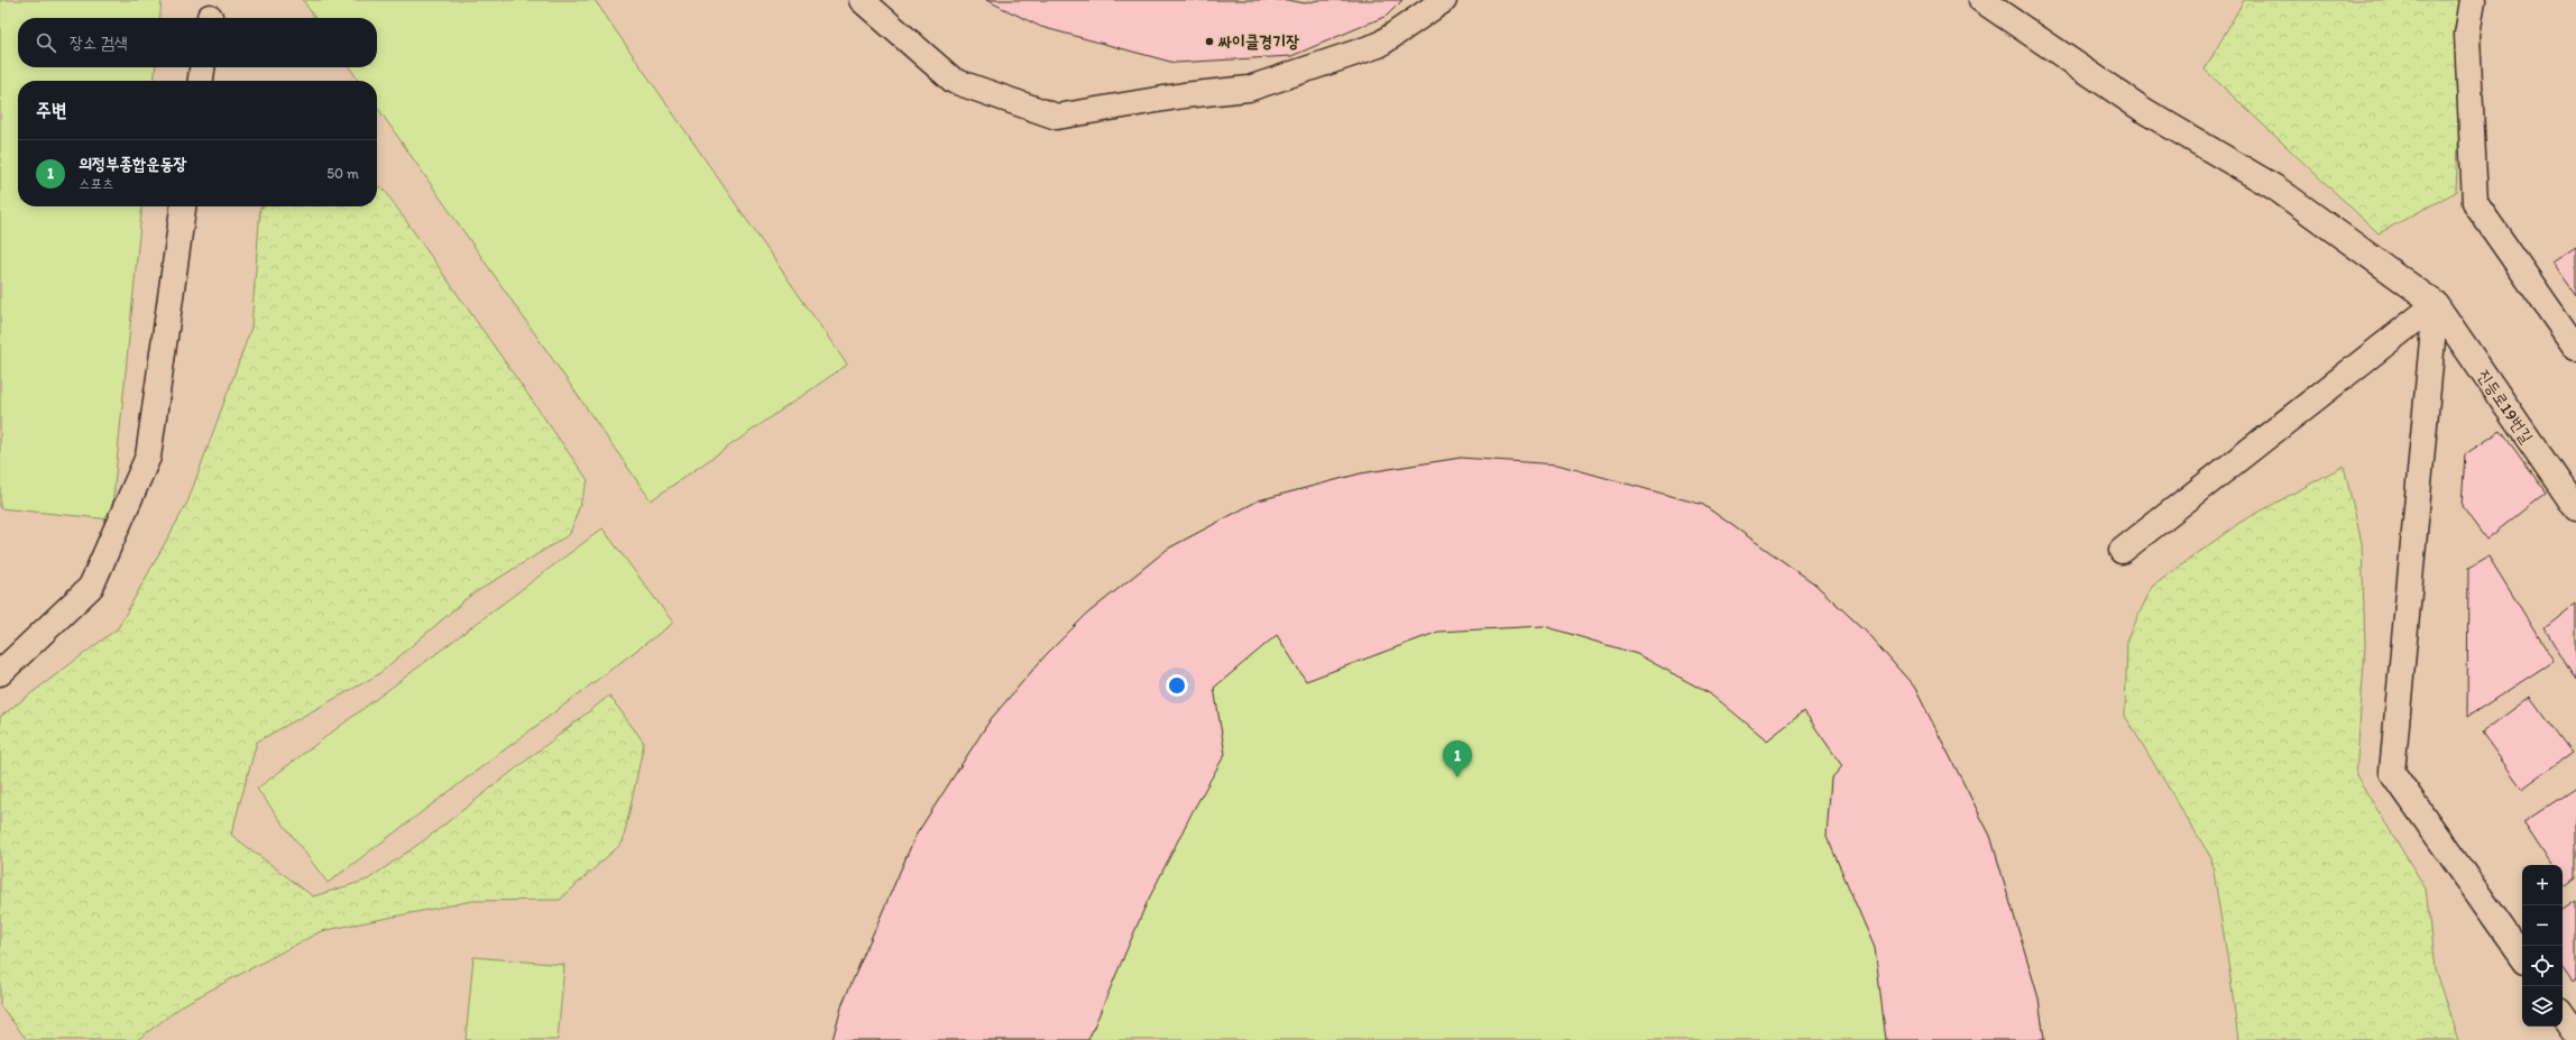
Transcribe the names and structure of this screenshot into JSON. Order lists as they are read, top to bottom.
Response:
{
  "streets": {
    "street": ["진등로19번길"]
  },
  "places": ["싸이클경기장"],
  "page": {
    "search": "장소 검색",
    "heading": "주변",
    "list": [
      {
        "mark": "1",
        "name": "의정부종합운동장",
        "note": "스포츠",
        "value": "50 m"
      }
    ],
    "pins": "1",
    "map_buttons": ["+", "−"]
  }
}
